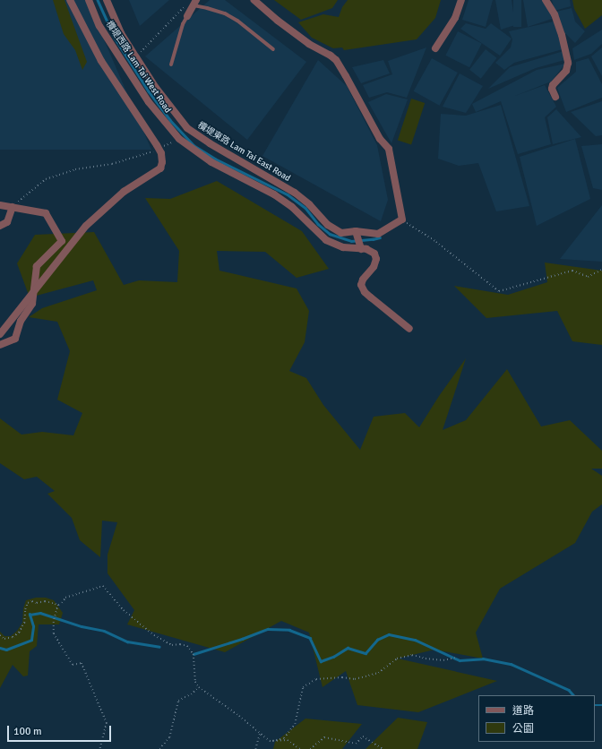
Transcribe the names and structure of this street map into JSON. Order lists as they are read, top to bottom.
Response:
{
  "streets": {
    "street": ["欖堤西路 Lam Tai West Road", "欖堤東路 Lam Tai East Road"]
  },
  "legend": ["道路", "公園"],
  "scale_bar": "100 m"
}
